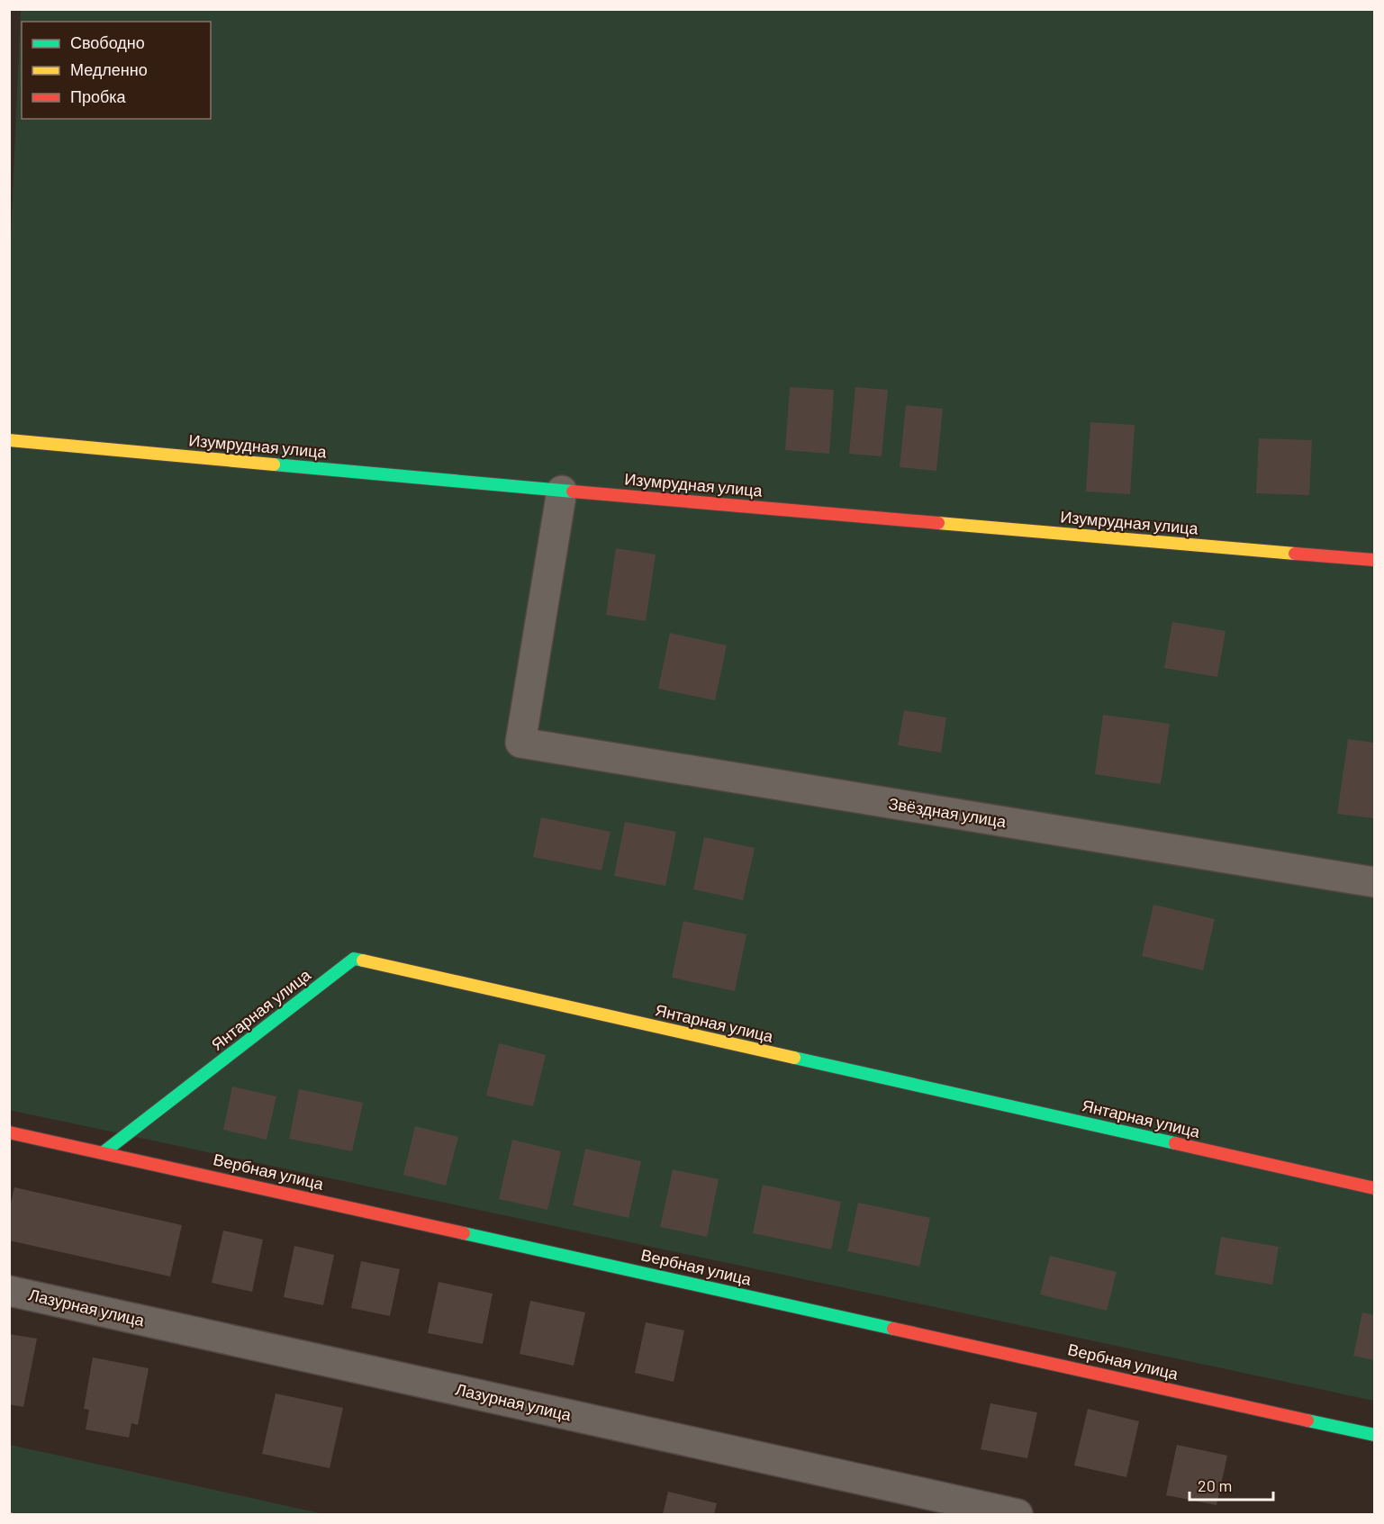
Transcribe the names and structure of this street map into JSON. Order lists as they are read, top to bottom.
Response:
{
  "streets": {
    "street": [
      "Изумрудная улица",
      "Звёздная улица",
      "Янтарная улица",
      "Вербная улица",
      "Лазурная улица"
    ]
  },
  "crossings": [
    ["Изумрудная улица", "Звёздная улица"],
    ["Янтарная улица", "Вербная улица"]
  ],
  "legend": ["Свободно", "Медленно", "Пробка"],
  "scale_bar": "20 m"
}
